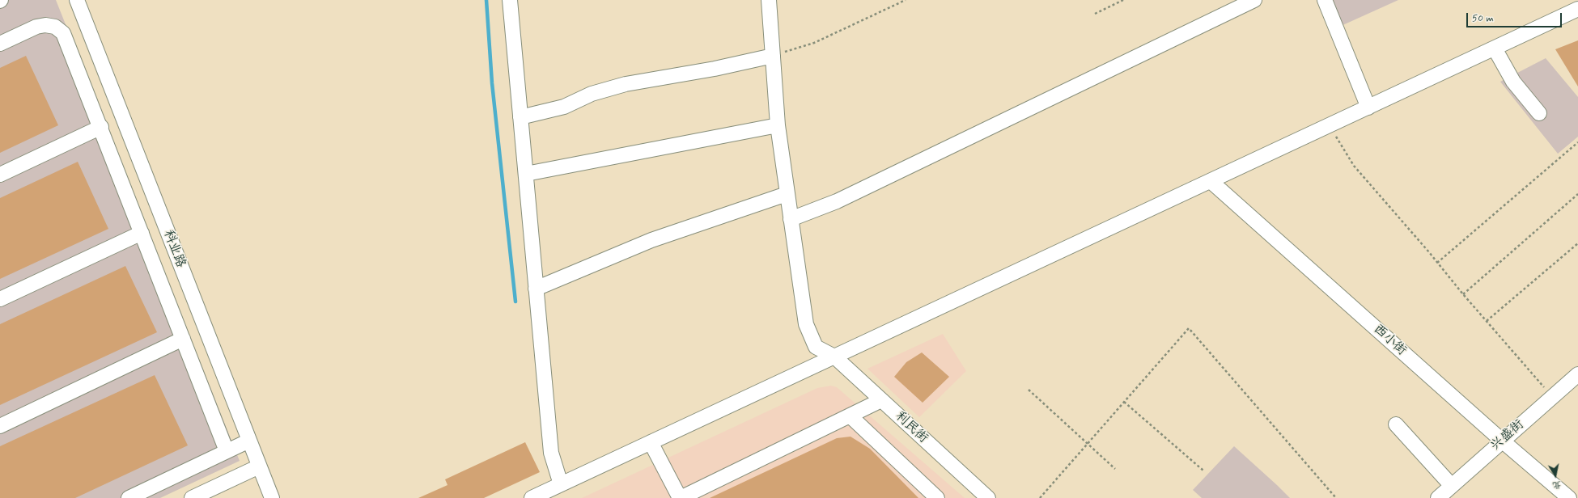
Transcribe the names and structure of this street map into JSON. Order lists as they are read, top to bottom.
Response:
{
  "streets": {
    "street": [
      "科业路",
      "西小街",
      "利民街",
      "兴盛街"
    ]
  },
  "crossings": [
    ["西小街", "兴盛街"]
  ],
  "scale_bar": "50 m",
  "north": "bottom"
}
